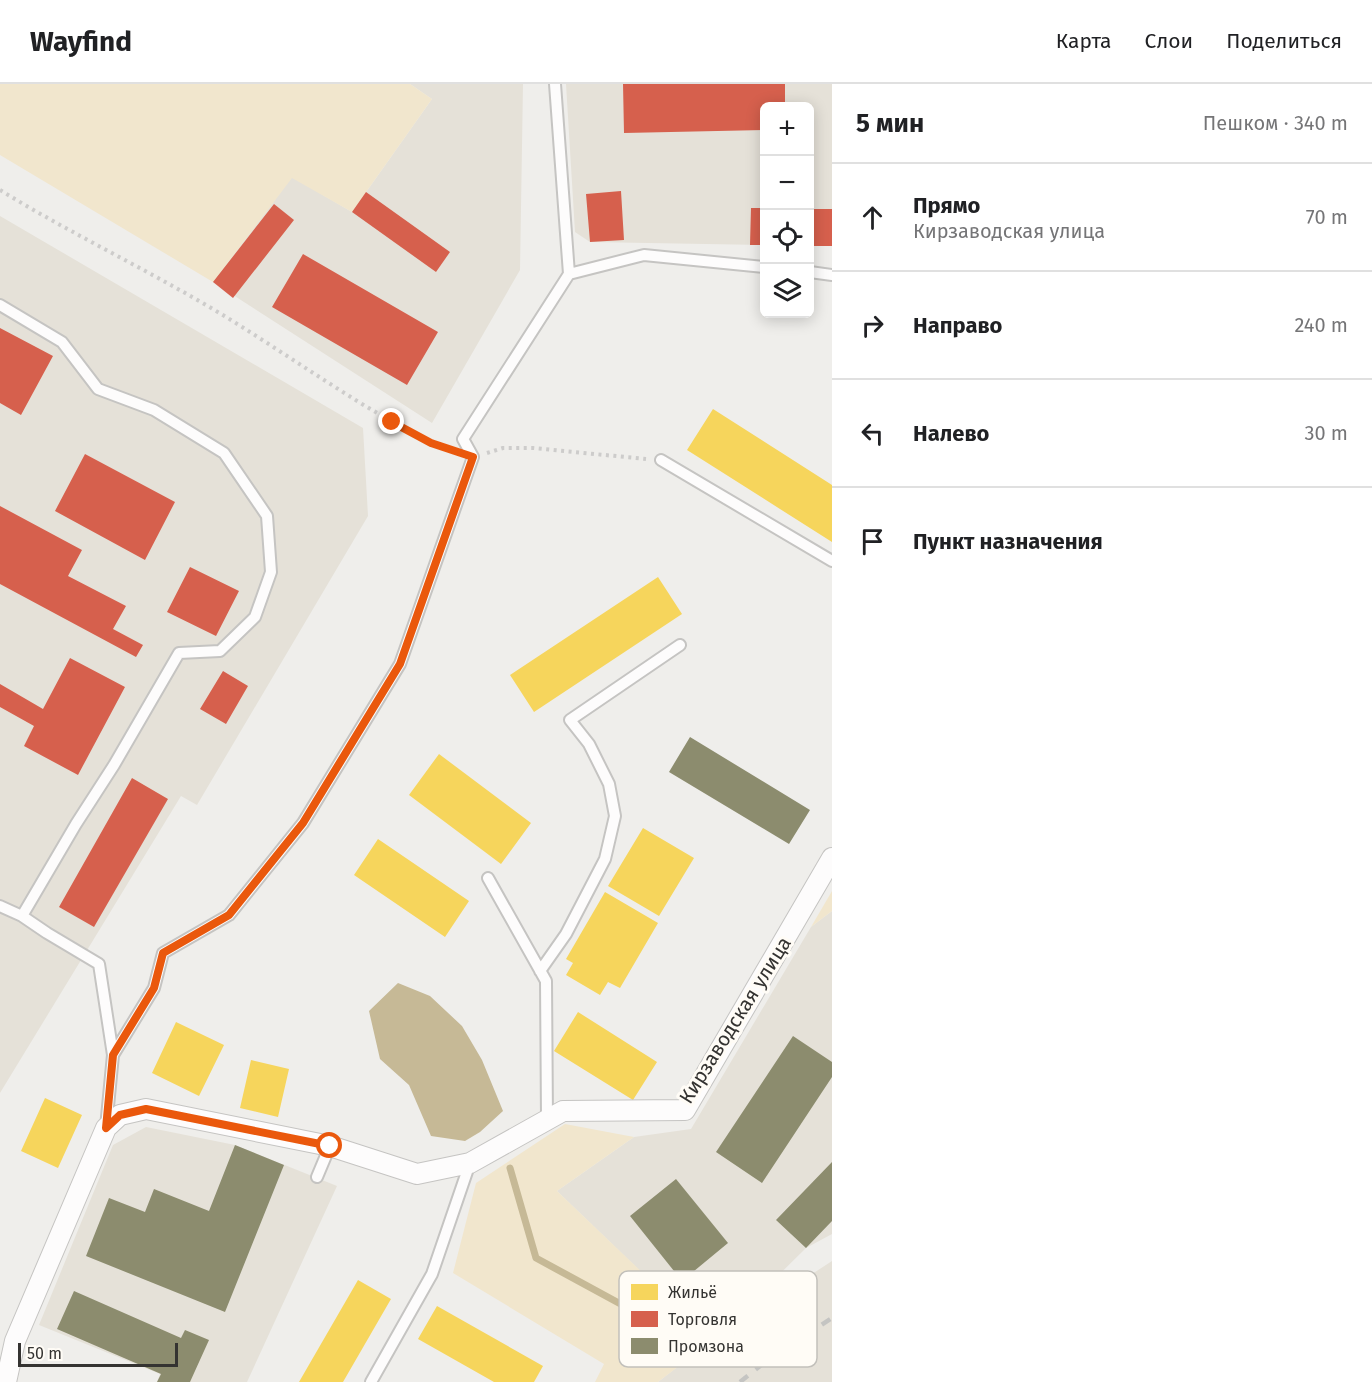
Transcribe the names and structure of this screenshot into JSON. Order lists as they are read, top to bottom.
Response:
{
  "streets": {
    "street": ["Кирзаводская улица"]
  },
  "legend": ["Жильё", "Торговля", "Промзона"],
  "scale_bar": "50 m",
  "page": {
    "header": "Wayfind",
    "nav": ["Карта", "Слои", "Поделиться"],
    "heading": ["5 мин", "Пешком · 340 m"],
    "map_buttons": ["+", "−"],
    "list": [
      ["Прямо", "Кирзаводская улица", "70 m"],
      ["Направо", "240 m"],
      ["Налево", "30 m"],
      "Пункт назначения"
    ],
    "scale": "50 m"
  }
}
